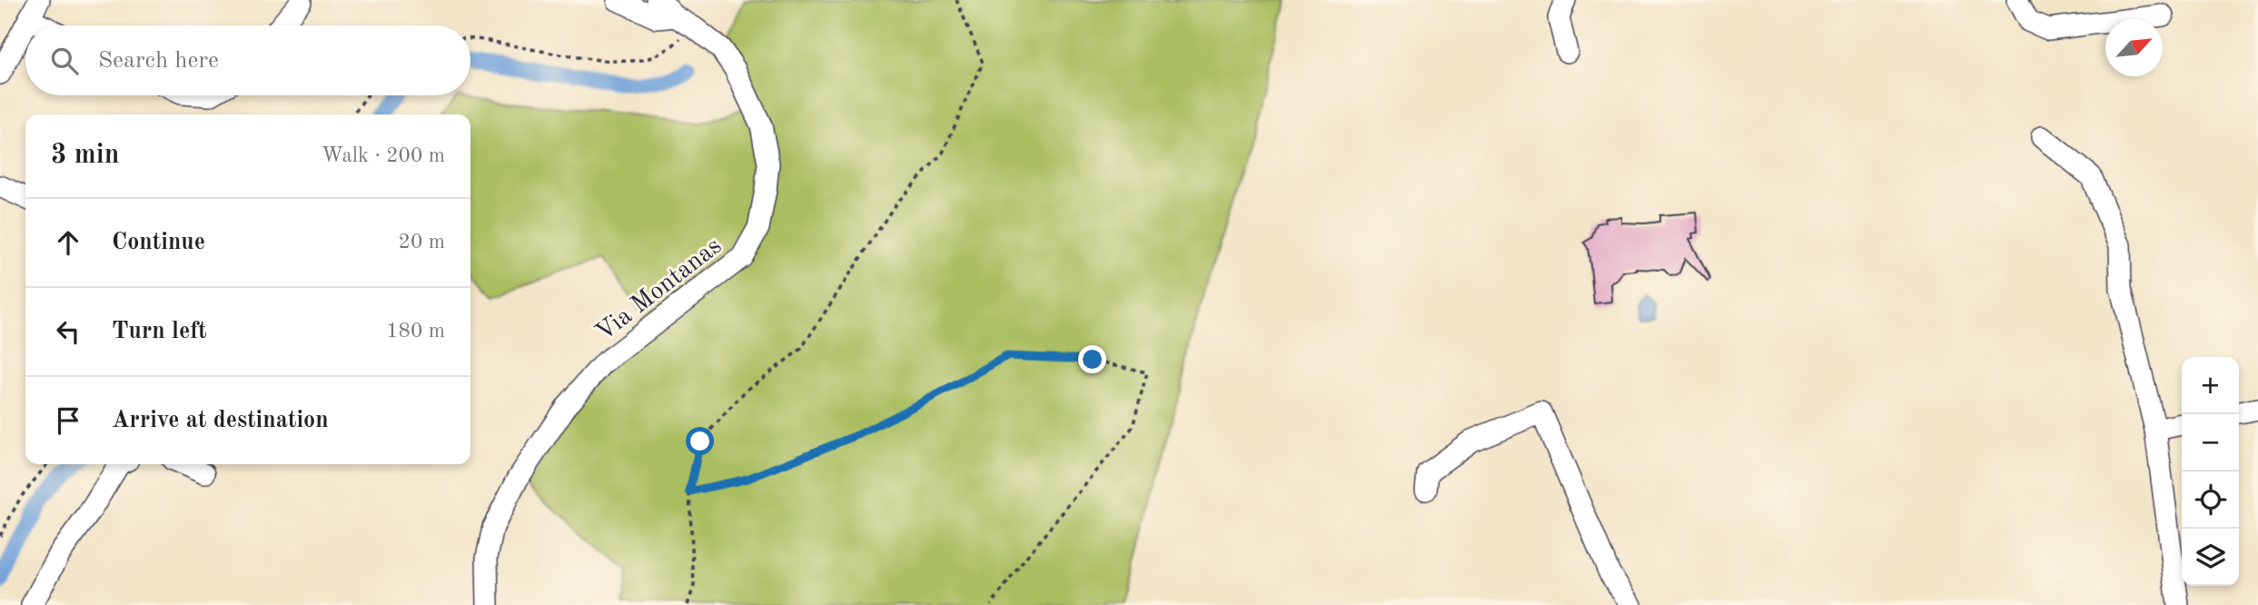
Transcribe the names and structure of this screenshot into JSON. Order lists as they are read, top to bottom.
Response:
{
  "streets": {
    "street": ["Via Montanas"]
  },
  "north": "top right",
  "page": {
    "search": "Search here",
    "heading": ["3 min", "Walk · 200 m"],
    "list": [
      ["Continue", "20 m"],
      ["Turn left", "180 m"],
      "Arrive at destination"
    ],
    "map_buttons": ["+", "−"]
  }
}
